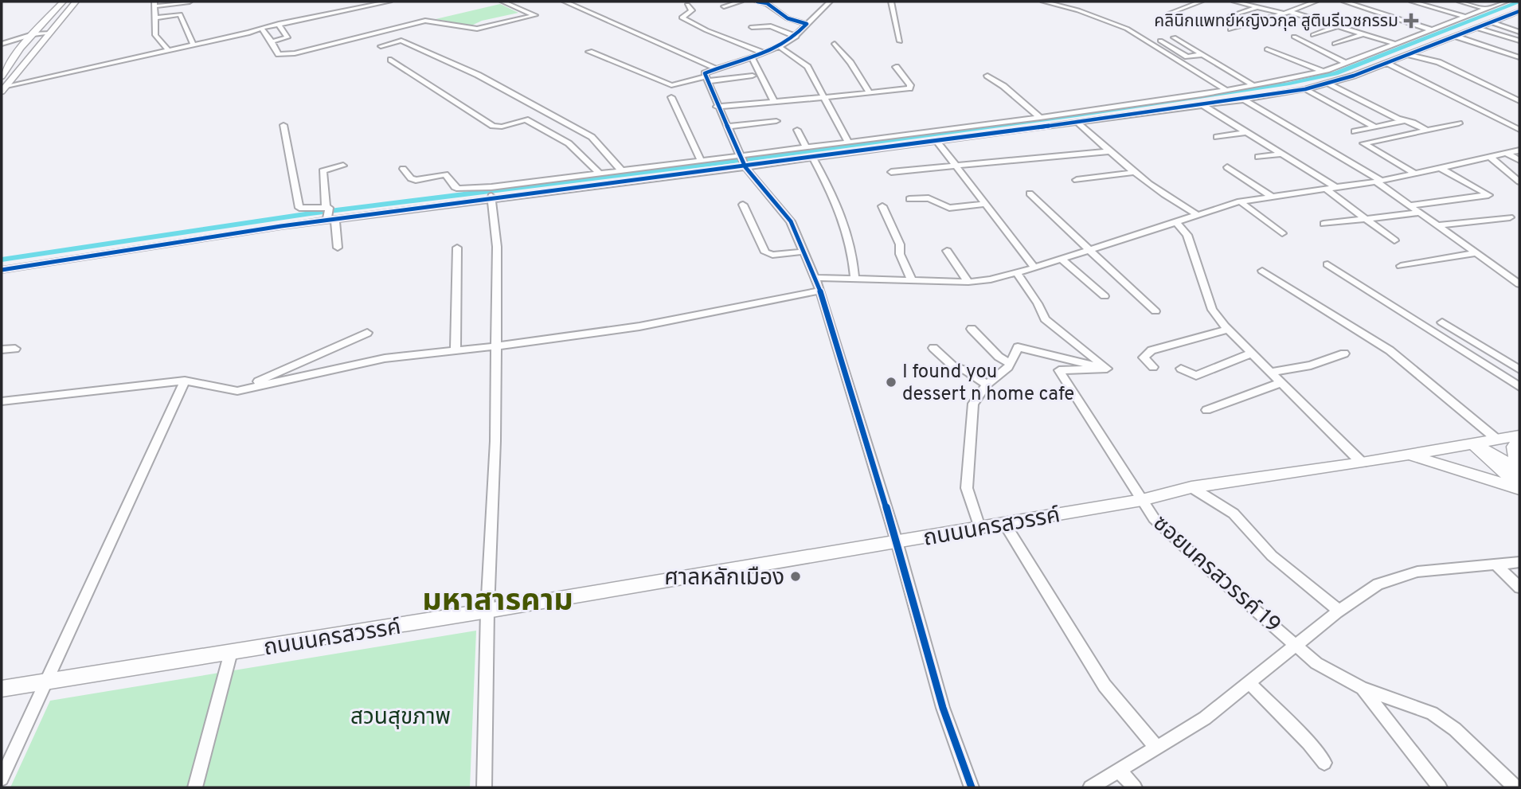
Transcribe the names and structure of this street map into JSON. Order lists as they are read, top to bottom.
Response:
{
  "streets": {
    "main road": ["ถนนนครสวรรค์"],
    "street": ["ซอยนครสวรรค์ 19"]
  },
  "crossings": [
    ["ถนนนครสวรรค์", "ซอยนครสวรรค์ 19"]
  ],
  "districts": ["มหาสารคาม"],
  "parks": ["สวนสุขภาพ"],
  "places": {
    "health": ["คลินิกแพทย์หญิงวกุล สูตินรีเวชกรรม"],
    "other": ["I found you dessert n home cafe", "ศาลหลักเมือง"]
  }
}
